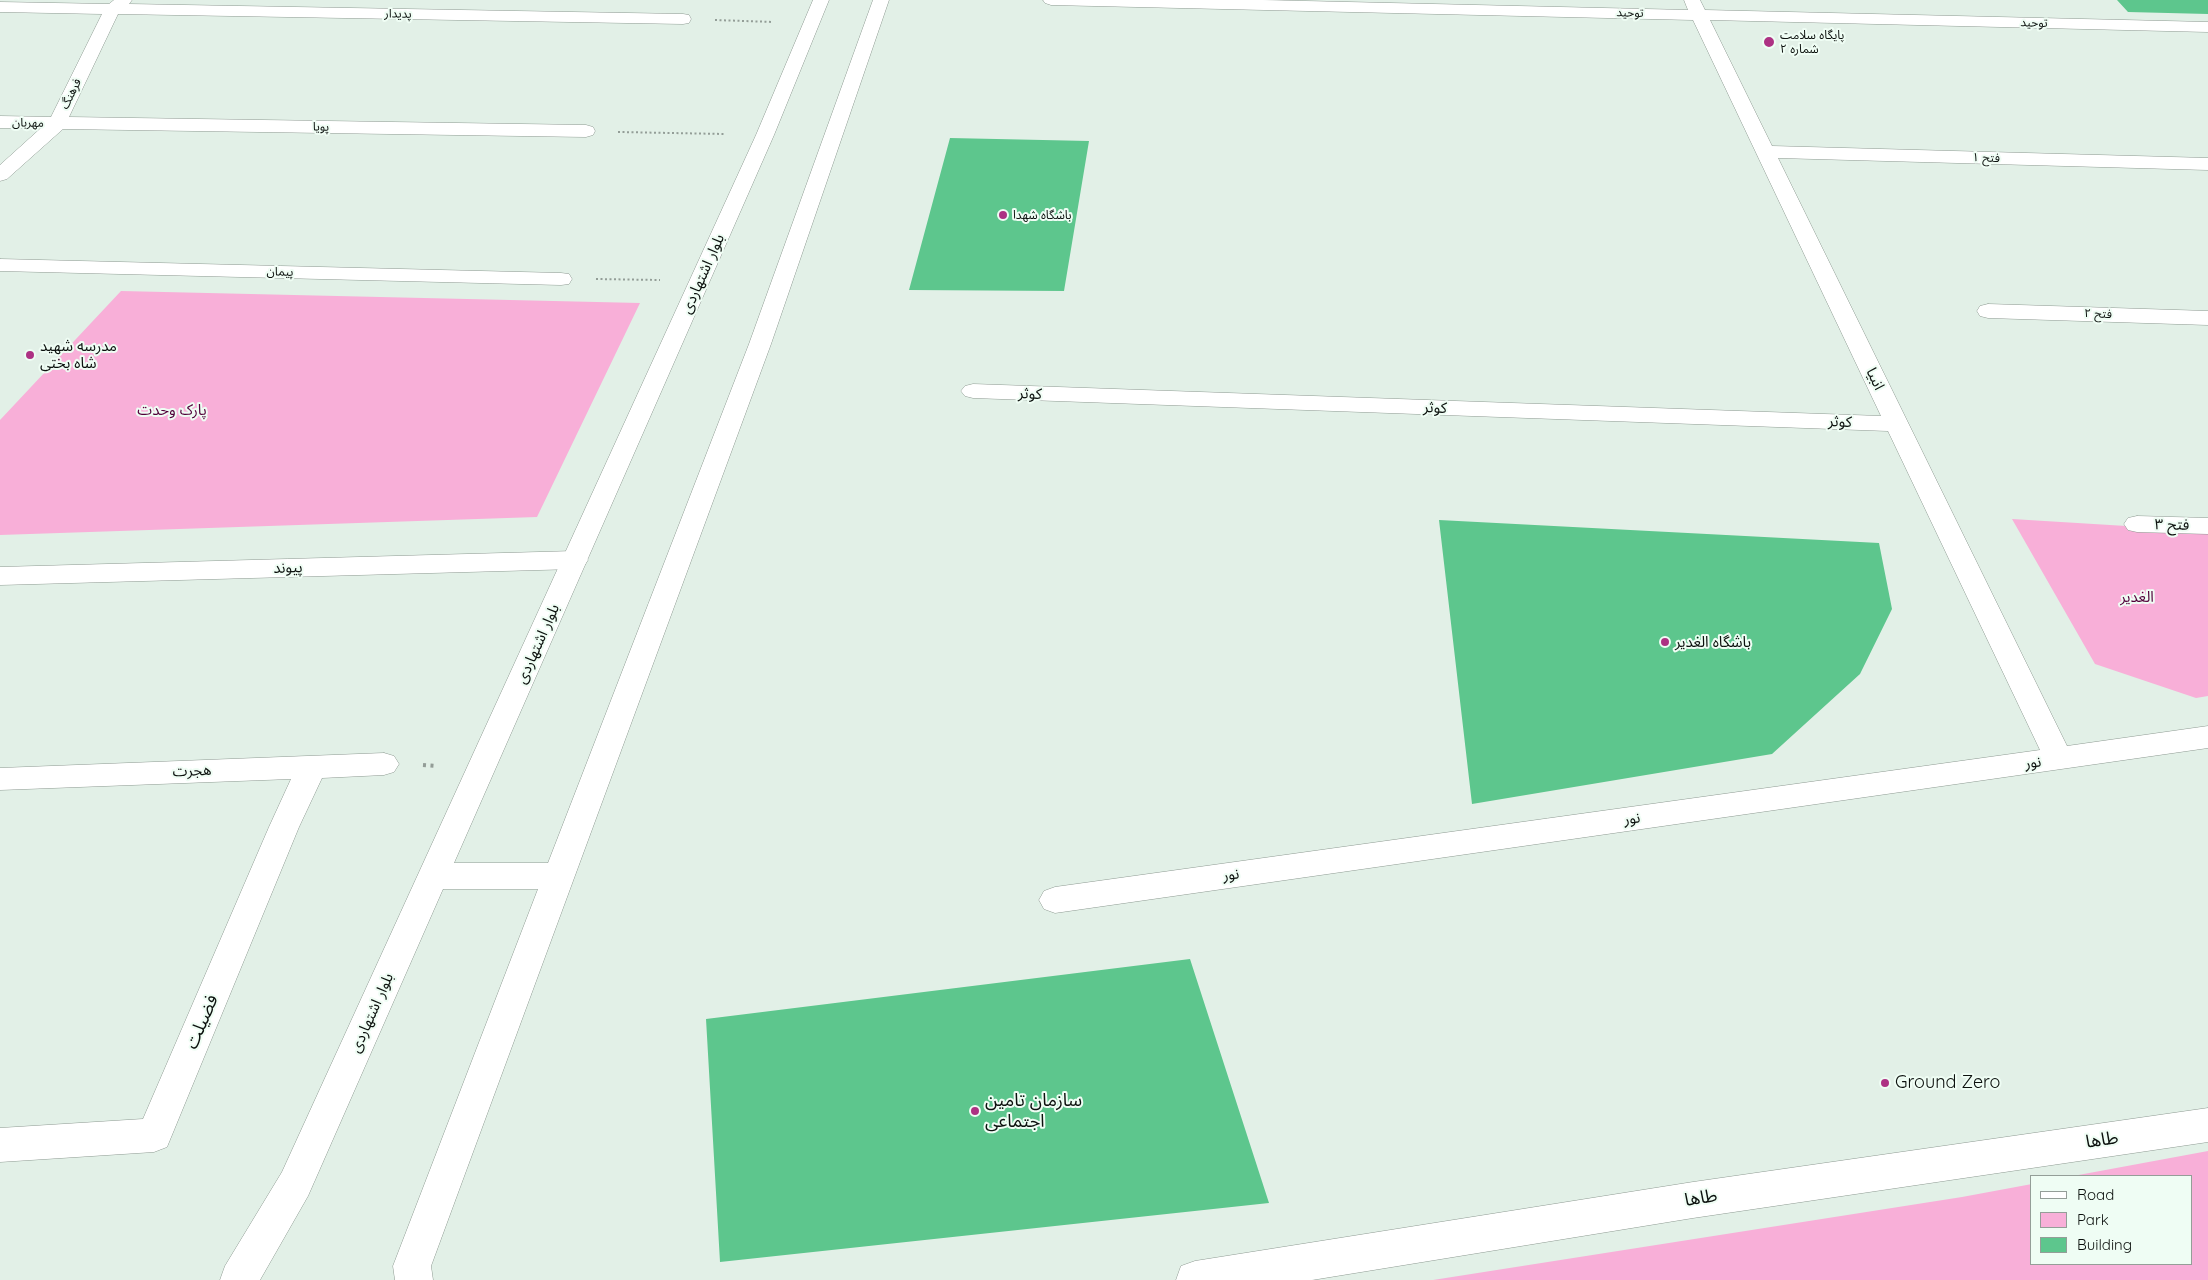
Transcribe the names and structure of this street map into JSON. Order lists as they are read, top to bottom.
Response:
{
  "streets": {
    "street": [
      "توحید",
      "پدیدار",
      "فرهنگ",
      "مهربان",
      "پویا",
      "فتح ۱",
      "پیمان",
      "بلوار اشتهاردی",
      "فتح ۲",
      "انبیا",
      "کوثر",
      "فتح ۳",
      "پیوند",
      "نور",
      "هجرت",
      "فضیلت",
      "طاها"
    ]
  },
  "crossings": [
    ["توحید", "انبیا"],
    ["پدیدار", "فرهنگ"],
    ["فرهنگ", "مهربان"],
    ["فرهنگ", "پویا"],
    ["مهربان", "پویا"],
    ["فتح ۱", "انبیا"],
    ["بلوار اشتهاردی", "پیوند"],
    ["انبیا", "کوثر"],
    ["انبیا", "نور"],
    ["هجرت", "فضیلت"]
  ],
  "parks": ["پارک وحدت", "الغدیر"],
  "places": [
    "پایگاه سلامت شماره ۲",
    "باشگاه شهدا",
    "مدرسه شهید شاه بختی",
    "باشگاه الغدیر",
    "Ground Zero",
    "سازمان تامین اجتماعی"
  ],
  "legend": ["Road", "Park", "Building"]
}
